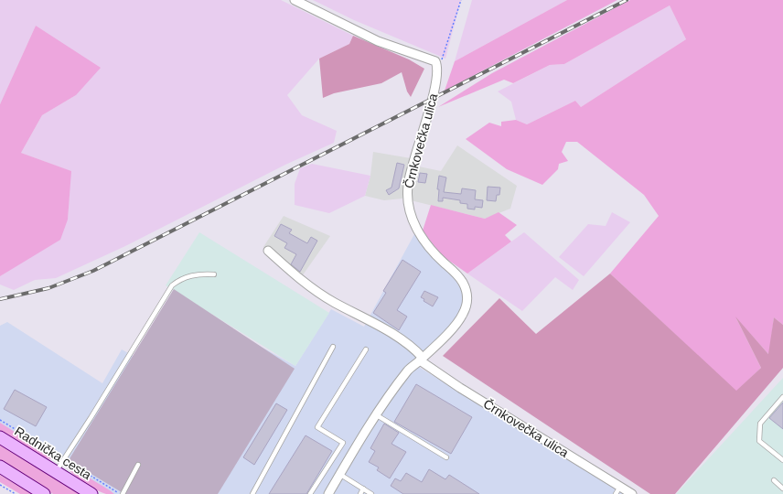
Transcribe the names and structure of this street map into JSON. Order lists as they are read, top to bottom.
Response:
{
  "streets": {
    "main road": ["Radnička cesta"],
    "street": ["Črnkovečka ulica"]
  }
}
